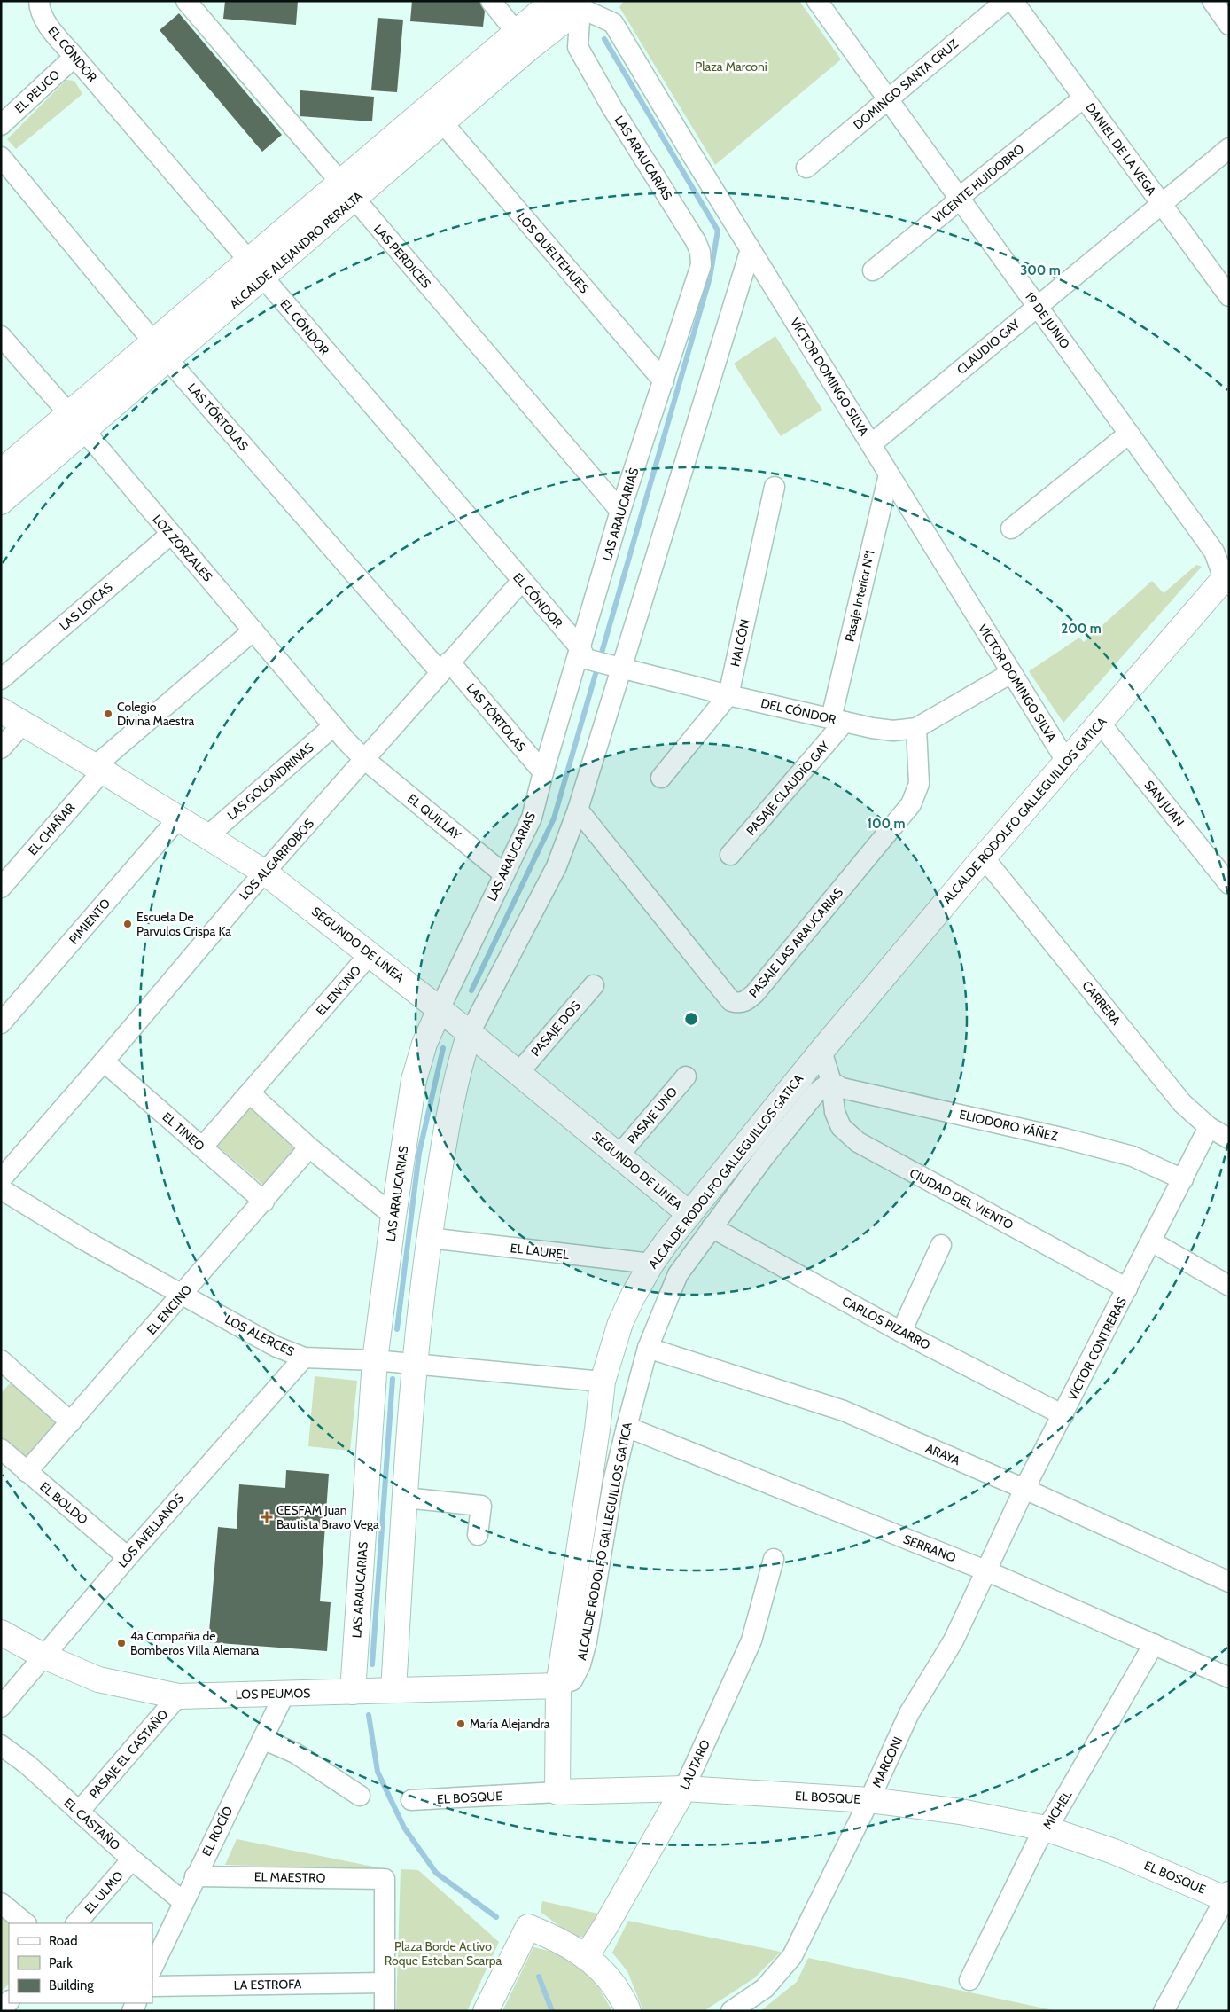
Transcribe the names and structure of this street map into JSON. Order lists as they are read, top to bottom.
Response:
{
  "streets": {
    "street": [
      "EL CÓNDOR",
      "DOMINGO SANTA CRUZ",
      "EL PEUCO",
      "DANIEL DE LA VEGA",
      "LAS ARAUCARIAS",
      "VICENTE HUIDOBRO",
      "ALCALDE ALEJANDRO PERALTA",
      "LOS QUELTEHUES",
      "LAS PERDICES",
      "19 DE JUNIO",
      "CLAUDIO GAY",
      "VÍCTOR DOMINGO SILVA",
      "LAS TÓRTOLAS",
      "LOZ ZORZALES",
      "Pasaje Interior Nº1",
      "LAS LOICAS",
      "HALCÓN",
      "DEL CÓNDOR",
      "LAS GOLONDRINAS",
      "PASAJE CLAUDIO GAY",
      "SAN JUAN",
      "ALCALDE RODOLFO GALLEGUILLOS GATICA",
      "EL QUILLAY",
      "EL CHAÑAR",
      "LOS ALGARROBOS",
      "PIMIENTO",
      "PASAJE LAS ARAUCARIAS",
      "SEGUNDO DE LÍNEA",
      "EL ENCINO",
      "CARRERA",
      "PASAJE DOS",
      "PASAJE UNO",
      "ELIODORO YÁÑEZ",
      "EL TINEO",
      "CIUDAD DEL VIENTO",
      "EL LAUREL",
      "CARLOS PIZARRO",
      "LOS ALERCES",
      "VÍCTOR CONTRERAS",
      "ARAYA",
      "EL BOLDO",
      "LOS AVELLANOS",
      "SERRANO",
      "LOS PEUMOS",
      "PASAJE EL CASTAÑO",
      "MARCONI",
      "LAUTARO",
      "EL BOSQUE",
      "MICHEL",
      "EL CASTAÑO",
      "EL ROCÍO",
      "EL MAESTRO",
      "EL ULMO",
      "LA ESTROFA"
    ]
  },
  "crossings": [
    ["EL CÓNDOR", "EL PEUCO"],
    ["EL CÓNDOR", "LAS ARAUCARIAS"],
    ["EL CÓNDOR", "ALCALDE ALEJANDRO PERALTA"],
    ["EL CÓNDOR", "DEL CÓNDOR"],
    ["EL CÓNDOR", "LOS ALGARROBOS"],
    ["DOMINGO SANTA CRUZ", "19 DE JUNIO"],
    ["DANIEL DE LA VEGA", "VICENTE HUIDOBRO"],
    ["DANIEL DE LA VEGA", "CLAUDIO GAY"],
    ["LAS ARAUCARIAS", "ALCALDE ALEJANDRO PERALTA"],
    ["LAS ARAUCARIAS", "LOS QUELTEHUES"],
    ["LAS ARAUCARIAS", "LAS PERDICES"],
    ["LAS ARAUCARIAS", "VÍCTOR DOMINGO SILVA"],
    ["LAS ARAUCARIAS", "LAS TÓRTOLAS"],
    ["LAS ARAUCARIAS", "DEL CÓNDOR"],
    ["LAS ARAUCARIAS", "EL QUILLAY"],
    ["LAS ARAUCARIAS", "SEGUNDO DE LÍNEA"],
    ["LAS ARAUCARIAS", "LOS ALERCES"],
    ["LAS ARAUCARIAS", "LOS PEUMOS"],
    ["VICENTE HUIDOBRO", "19 DE JUNIO"],
    ["ALCALDE ALEJANDRO PERALTA", "LOS QUELTEHUES"],
    ["ALCALDE ALEJANDRO PERALTA", "LAS PERDICES"],
    ["ALCALDE ALEJANDRO PERALTA", "VÍCTOR DOMINGO SILVA"],
    ["ALCALDE ALEJANDRO PERALTA", "LAS TÓRTOLAS"],
    ["ALCALDE ALEJANDRO PERALTA", "LOZ ZORZALES"],
    ["19 DE JUNIO", "CLAUDIO GAY"],
    ["19 DE JUNIO", "ALCALDE RODOLFO GALLEGUILLOS GATICA"],
    ["CLAUDIO GAY", "VÍCTOR DOMINGO SILVA"],
    ["VÍCTOR DOMINGO SILVA", "Pasaje Interior Nº1"],
    ["VÍCTOR DOMINGO SILVA", "DEL CÓNDOR"],
    ["VÍCTOR DOMINGO SILVA", "ALCALDE RODOLFO GALLEGUILLOS GATICA"],
    ["LAS TÓRTOLAS", "LOS ALGARROBOS"],
    ["LOZ ZORZALES", "LAS LOICAS"],
    ["LOZ ZORZALES", "LAS GOLONDRINAS"],
    ["LOZ ZORZALES", "EL QUILLAY"],
    ["LOZ ZORZALES", "EL CHAÑAR"],
    ["LOZ ZORZALES", "LOS ALGARROBOS"],
    ["Pasaje Interior Nº1", "DEL CÓNDOR"],
    ["Pasaje Interior Nº1", "PASAJE CLAUDIO GAY"],
    ["HALCÓN", "DEL CÓNDOR"],
    ["DEL CÓNDOR", "PASAJE CLAUDIO GAY"],
    ["DEL CÓNDOR", "PASAJE LAS ARAUCARIAS"],
    ["LAS GOLONDRINAS", "SEGUNDO DE LÍNEA"],
    ["SAN JUAN", "ALCALDE RODOLFO GALLEGUILLOS GATICA"],
    ["ALCALDE RODOLFO GALLEGUILLOS GATICA", "SEGUNDO DE LÍNEA"],
    ["ALCALDE RODOLFO GALLEGUILLOS GATICA", "CARRERA"],
    ["ALCALDE RODOLFO GALLEGUILLOS GATICA", "ELIODORO YÁÑEZ"],
    ["ALCALDE RODOLFO GALLEGUILLOS GATICA", "CIUDAD DEL VIENTO"],
    ["ALCALDE RODOLFO GALLEGUILLOS GATICA", "EL LAUREL"],
    ["ALCALDE RODOLFO GALLEGUILLOS GATICA", "CARLOS PIZARRO"],
    ["ALCALDE RODOLFO GALLEGUILLOS GATICA", "LOS ALERCES"],
    ["ALCALDE RODOLFO GALLEGUILLOS GATICA", "ARAYA"],
    ["ALCALDE RODOLFO GALLEGUILLOS GATICA", "SERRANO"],
    ["ALCALDE RODOLFO GALLEGUILLOS GATICA", "LOS PEUMOS"],
    ["ALCALDE RODOLFO GALLEGUILLOS GATICA", "EL BOSQUE"],
    ["EL QUILLAY", "LOS ALGARROBOS"],
    ["EL CHAÑAR", "SEGUNDO DE LÍNEA"],
    ["LOS ALGARROBOS", "SEGUNDO DE LÍNEA"],
    ["LOS ALGARROBOS", "EL TINEO"],
    ["PIMIENTO", "SEGUNDO DE LÍNEA"],
    ["SEGUNDO DE LÍNEA", "EL ENCINO"],
    ["SEGUNDO DE LÍNEA", "PASAJE DOS"],
    ["SEGUNDO DE LÍNEA", "PASAJE UNO"],
    ["EL ENCINO", "EL TINEO"],
    ["EL ENCINO", "LOS ALERCES"],
    ["EL ENCINO", "EL BOLDO"],
    ["CARRERA", "VÍCTOR CONTRERAS"],
    ["ELIODORO YÁÑEZ", "CIUDAD DEL VIENTO"],
    ["ELIODORO YÁÑEZ", "VÍCTOR CONTRERAS"],
    ["CIUDAD DEL VIENTO", "VÍCTOR CONTRERAS"],
    ["CARLOS PIZARRO", "VÍCTOR CONTRERAS"],
    ["LOS ALERCES", "LOS AVELLANOS"],
    ["VÍCTOR CONTRERAS", "ARAYA"],
    ["VÍCTOR CONTRERAS", "SERRANO"],
    ["VÍCTOR CONTRERAS", "MARCONI"],
    ["EL BOLDO", "LOS AVELLANOS"],
    ["LOS AVELLANOS", "LOS PEUMOS"],
    ["SERRANO", "MARCONI"],
    ["SERRANO", "MICHEL"],
    ["LOS PEUMOS", "PASAJE EL CASTAÑO"],
    ["LOS PEUMOS", "EL ROCÍO"],
    ["PASAJE EL CASTAÑO", "EL CASTAÑO"],
    ["MARCONI", "EL BOSQUE"],
    ["LAUTARO", "EL BOSQUE"],
    ["EL BOSQUE", "MICHEL"],
    ["EL CASTAÑO", "EL ROCÍO"],
    ["EL CASTAÑO", "EL ULMO"],
    ["EL ROCÍO", "EL MAESTRO"],
    ["EL MAESTRO", "LA ESTROFA"]
  ],
  "parks": ["Plaza Marconi", "Plaza Borde Activo Roque Esteban Scarpa"],
  "places": {
    "other": [
      "Colegio Divina Maestra",
      "Escuela De Parvulos Crispa Ka",
      "4a Compañía de Bomberos Villa Alemana",
      "María Alejandra"
    ],
    "health": ["CESFAM Juan Bautista Bravo Vega"]
  },
  "legend": ["Road", "Park", "Building"],
  "rings": ["300 m", "200 m", "100 m"]
}
